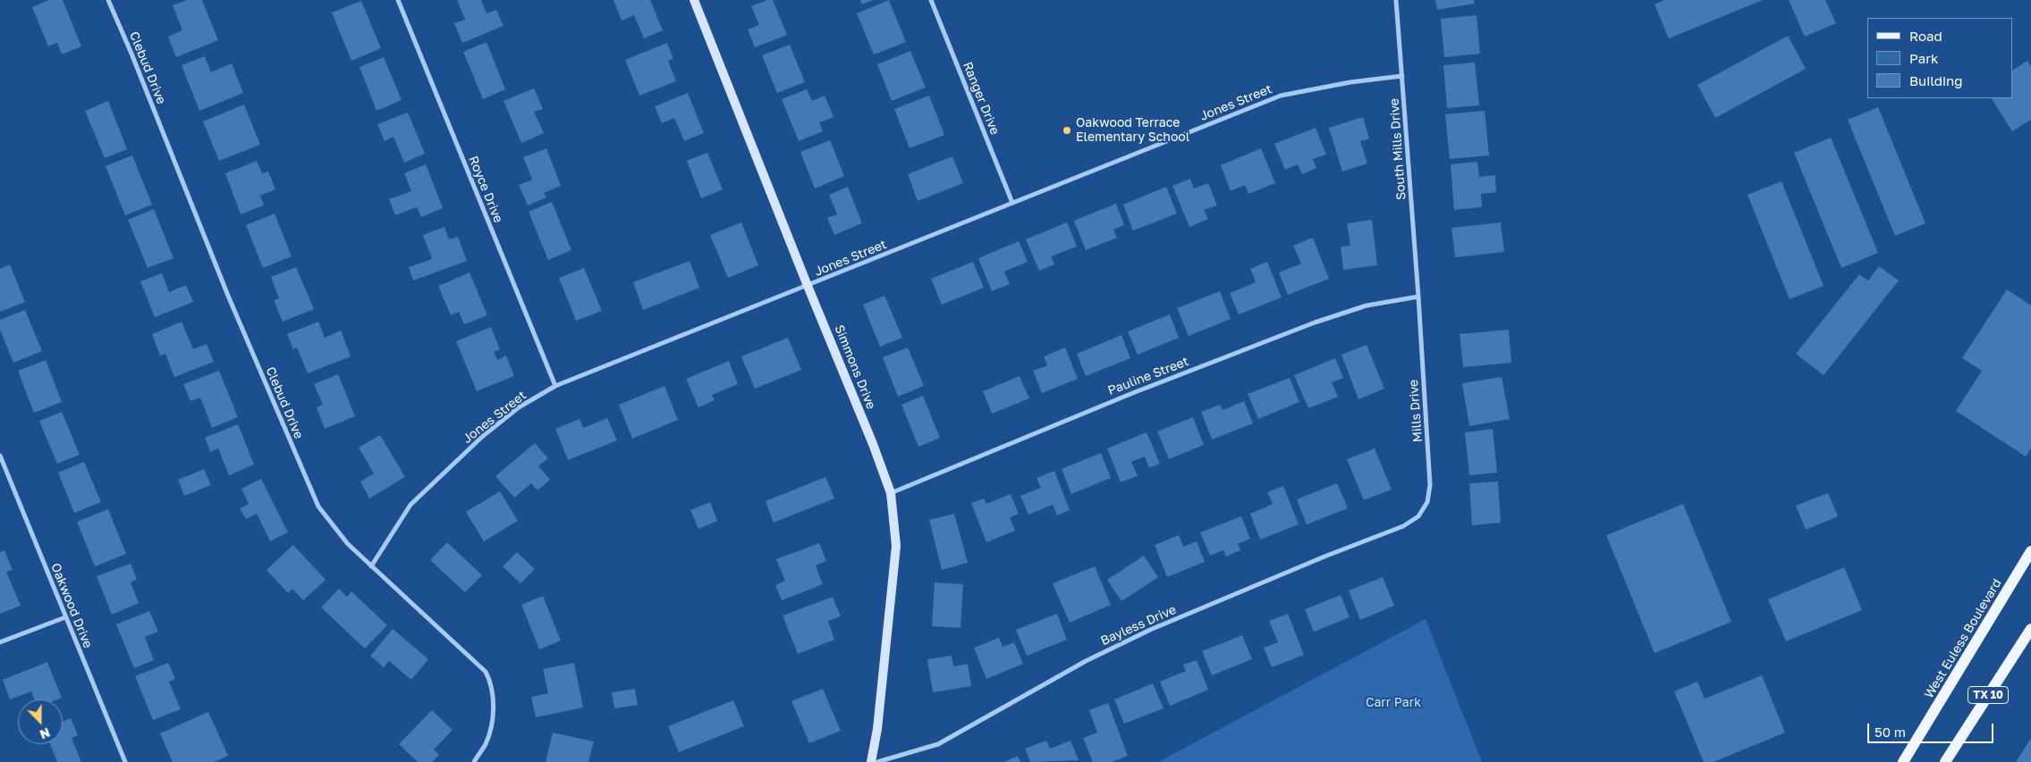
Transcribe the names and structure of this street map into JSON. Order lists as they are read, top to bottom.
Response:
{
  "streets": {
    "main road": ["West Euless Boulevard", "TX 10"],
    "street": [
      "Clebud Drive",
      "Ranger Drive",
      "Jones Street",
      "South Mills Drive",
      "Royce Drive",
      "Simmons Drive",
      "Pauline Street",
      "Mills Drive",
      "Oakwood Drive",
      "Bayless Drive"
    ]
  },
  "crossings": [
    ["Clebud Drive", "Jones Street"],
    ["Ranger Drive", "Jones Street"],
    ["Jones Street", "South Mills Drive"],
    ["Jones Street", "Royce Drive"],
    ["Jones Street", "Simmons Drive"],
    ["South Mills Drive", "Pauline Street"],
    ["South Mills Drive", "Mills Drive"],
    ["Simmons Drive", "Pauline Street"],
    ["Pauline Street", "Mills Drive"],
    ["Mills Drive", "Bayless Drive"]
  ],
  "parks": ["Carr Park"],
  "places": ["Oakwood Terrace Elementary School"],
  "legend": ["Road", "Park", "Building"],
  "scale_bar": "50 m",
  "north": "bottom"
}
